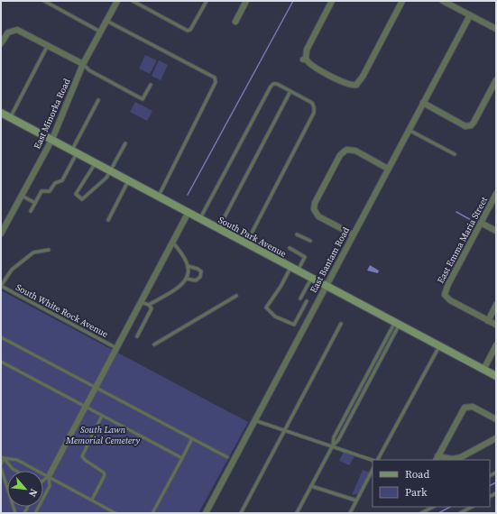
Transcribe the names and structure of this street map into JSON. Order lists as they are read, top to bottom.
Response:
{
  "streets": {
    "main road": ["South Park Avenue"],
    "street": ["East Minorka Road", "East Emma Maria Street", "East Bantam Road"],
    "lane": ["South White Rock Avenue"]
  },
  "crossings": [
    ["East Minorka Road", "South Park Avenue"],
    ["South Park Avenue", "East Bantam Road"]
  ],
  "parks": ["South Lawn Memorial Cemetery"],
  "legend": ["Road", "Park"],
  "north": "bottom right"
}
